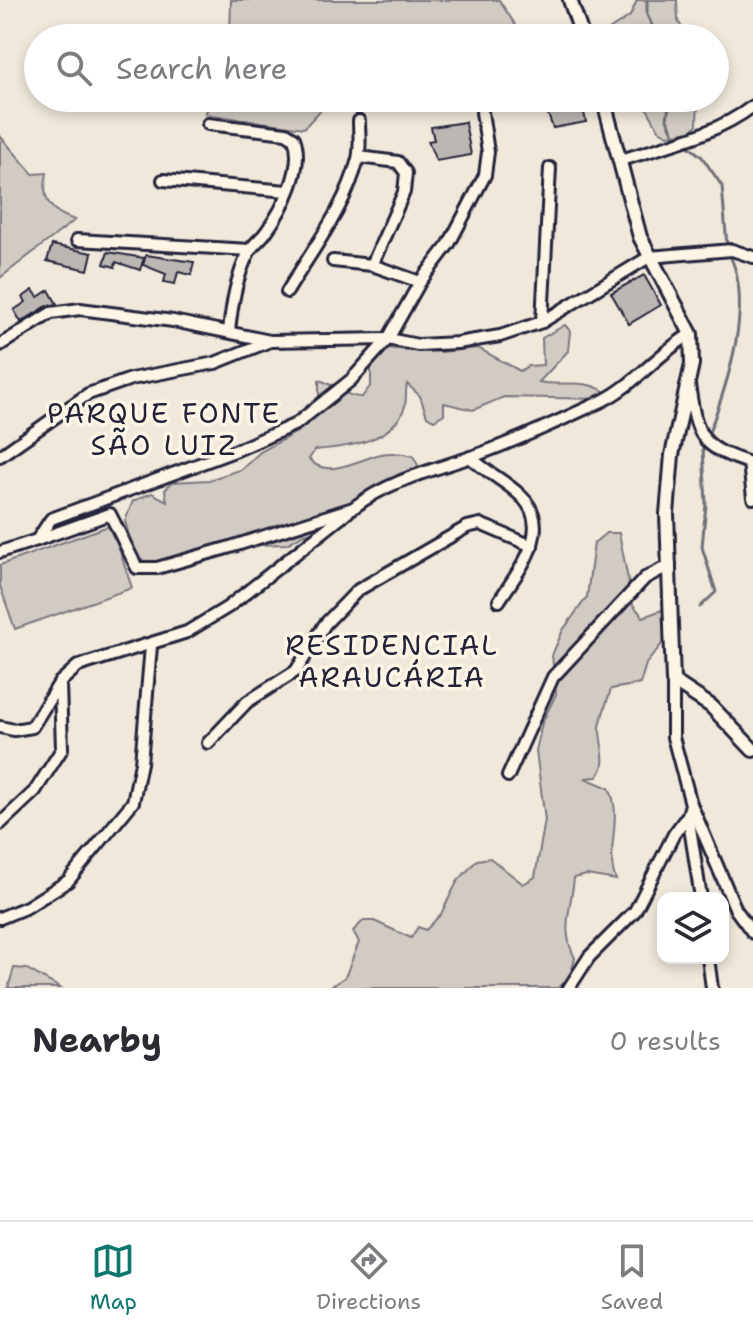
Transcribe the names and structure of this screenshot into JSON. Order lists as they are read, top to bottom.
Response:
{
  "districts": ["PARQUE FONTE SÃO LUIZ", "RESIDENCIAL ARAUCÁRIA"],
  "page": {
    "search": "Search here",
    "heading": ["Nearby", "0 results"],
    "nav": ["Map", "Directions", "Saved"]
  }
}
